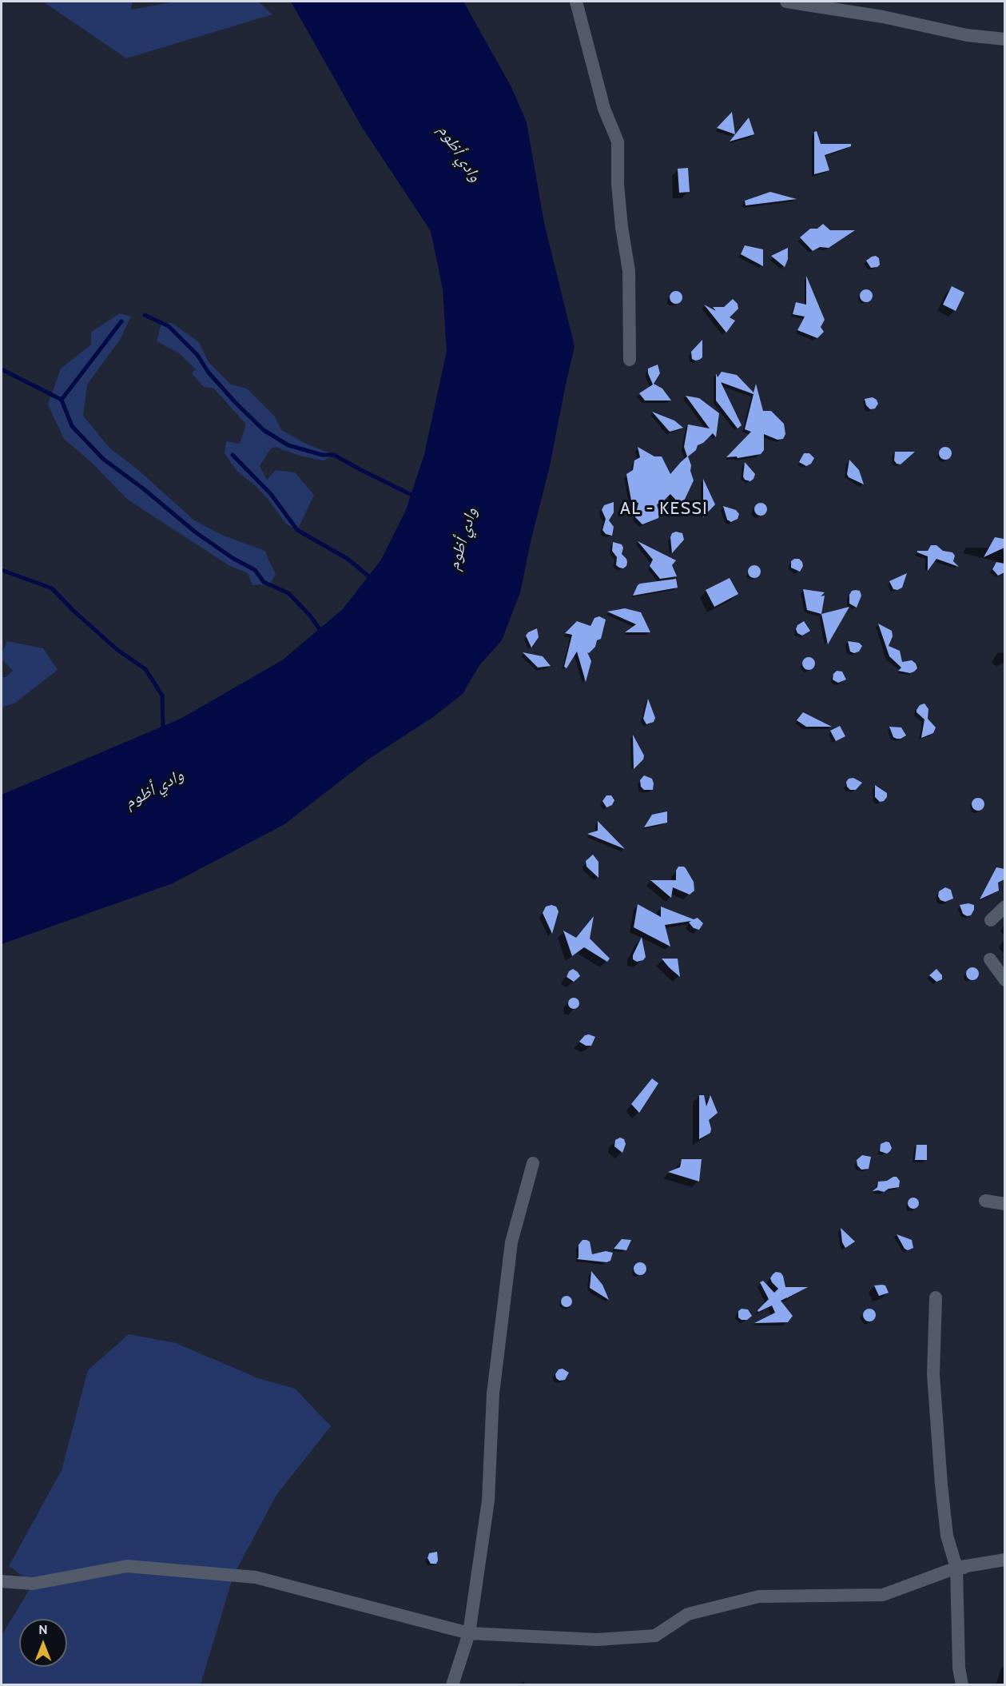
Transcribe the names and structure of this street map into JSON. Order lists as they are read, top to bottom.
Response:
{
  "districts": ["AL - KESSI"],
  "water": ["وادي أظوم"],
  "north": "top"
}
